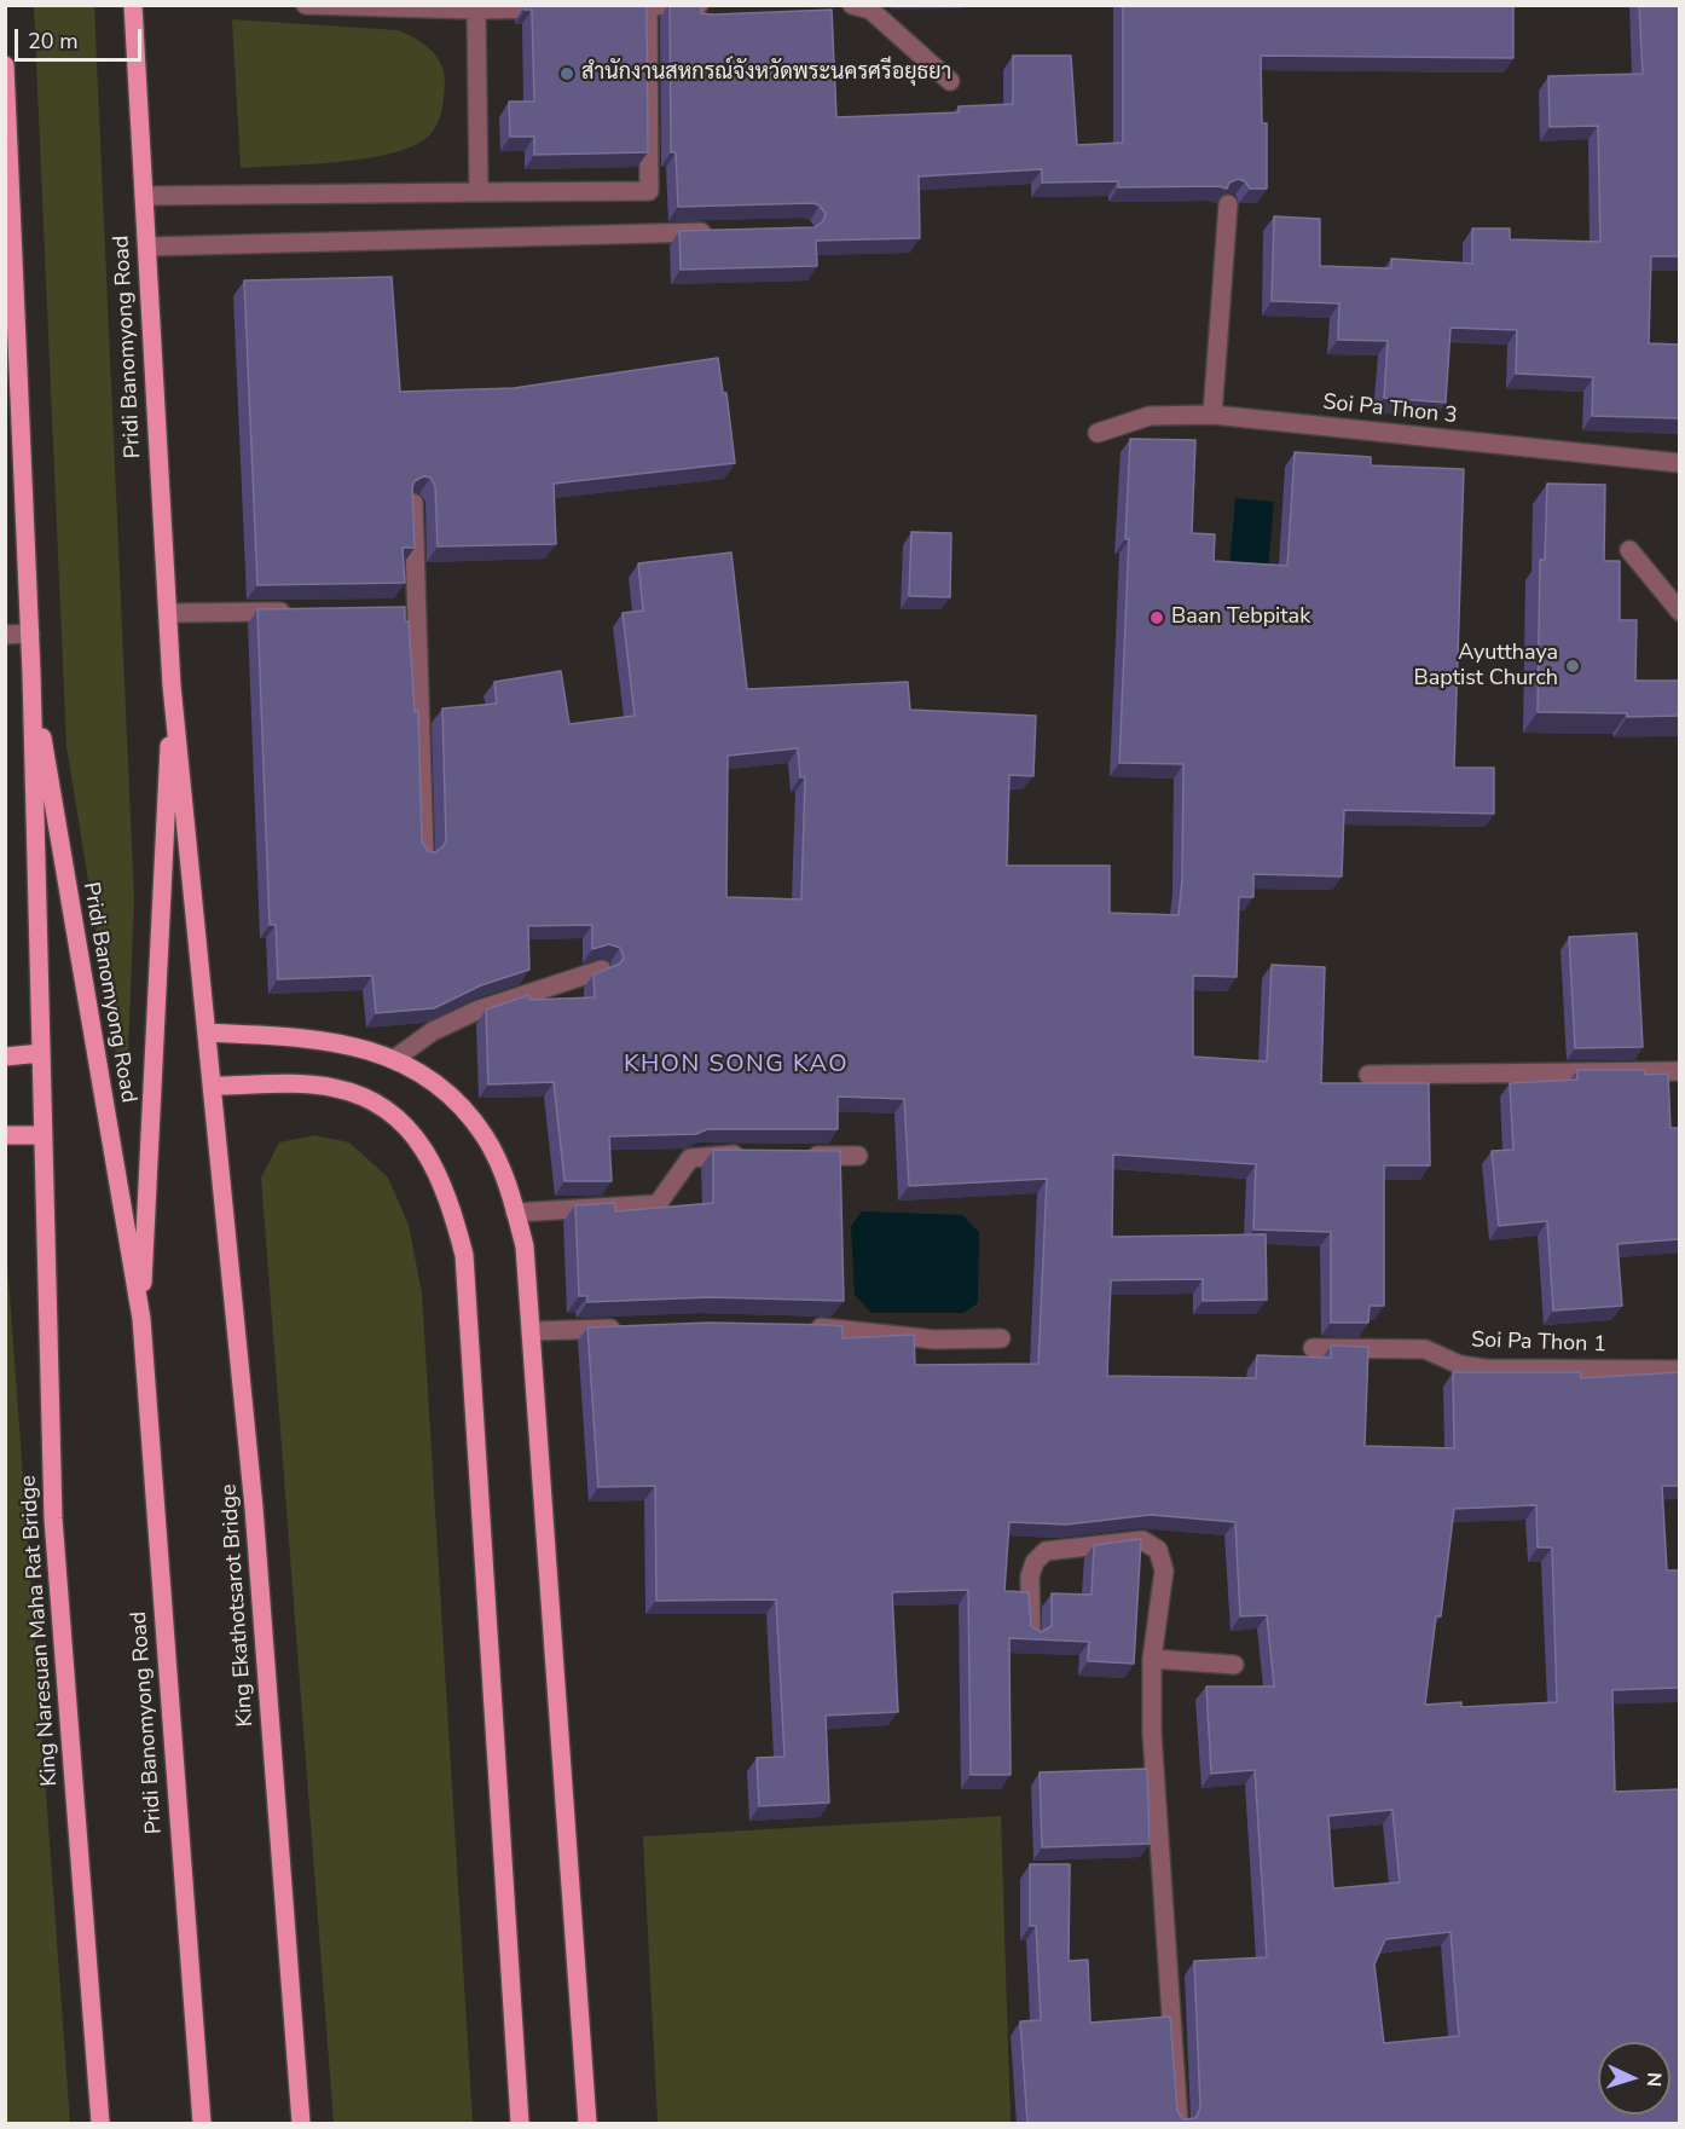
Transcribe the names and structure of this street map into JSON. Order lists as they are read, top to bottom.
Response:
{
  "streets": {
    "main road": ["Pridi Banomyong Road", "King Ekathotsarot Bridge", "King Naresuan Maha Rat Bridge"],
    "street": ["Soi Pa Thon 3", "Soi Pa Thon 1"]
  },
  "crossings": [
    ["Pridi Banomyong Road", "King Ekathotsarot Bridge"],
    ["Pridi Banomyong Road", "King Naresuan Maha Rat Bridge"]
  ],
  "districts": ["KHON SONG KAO"],
  "places": ["สํานักงานสหกรณ์จังหวัดพระนครศรีอยุธยา", "Baan Tebpitak", "Ayutthaya Baptist Church"],
  "scale_bar": "20 m",
  "north": "right"
}
